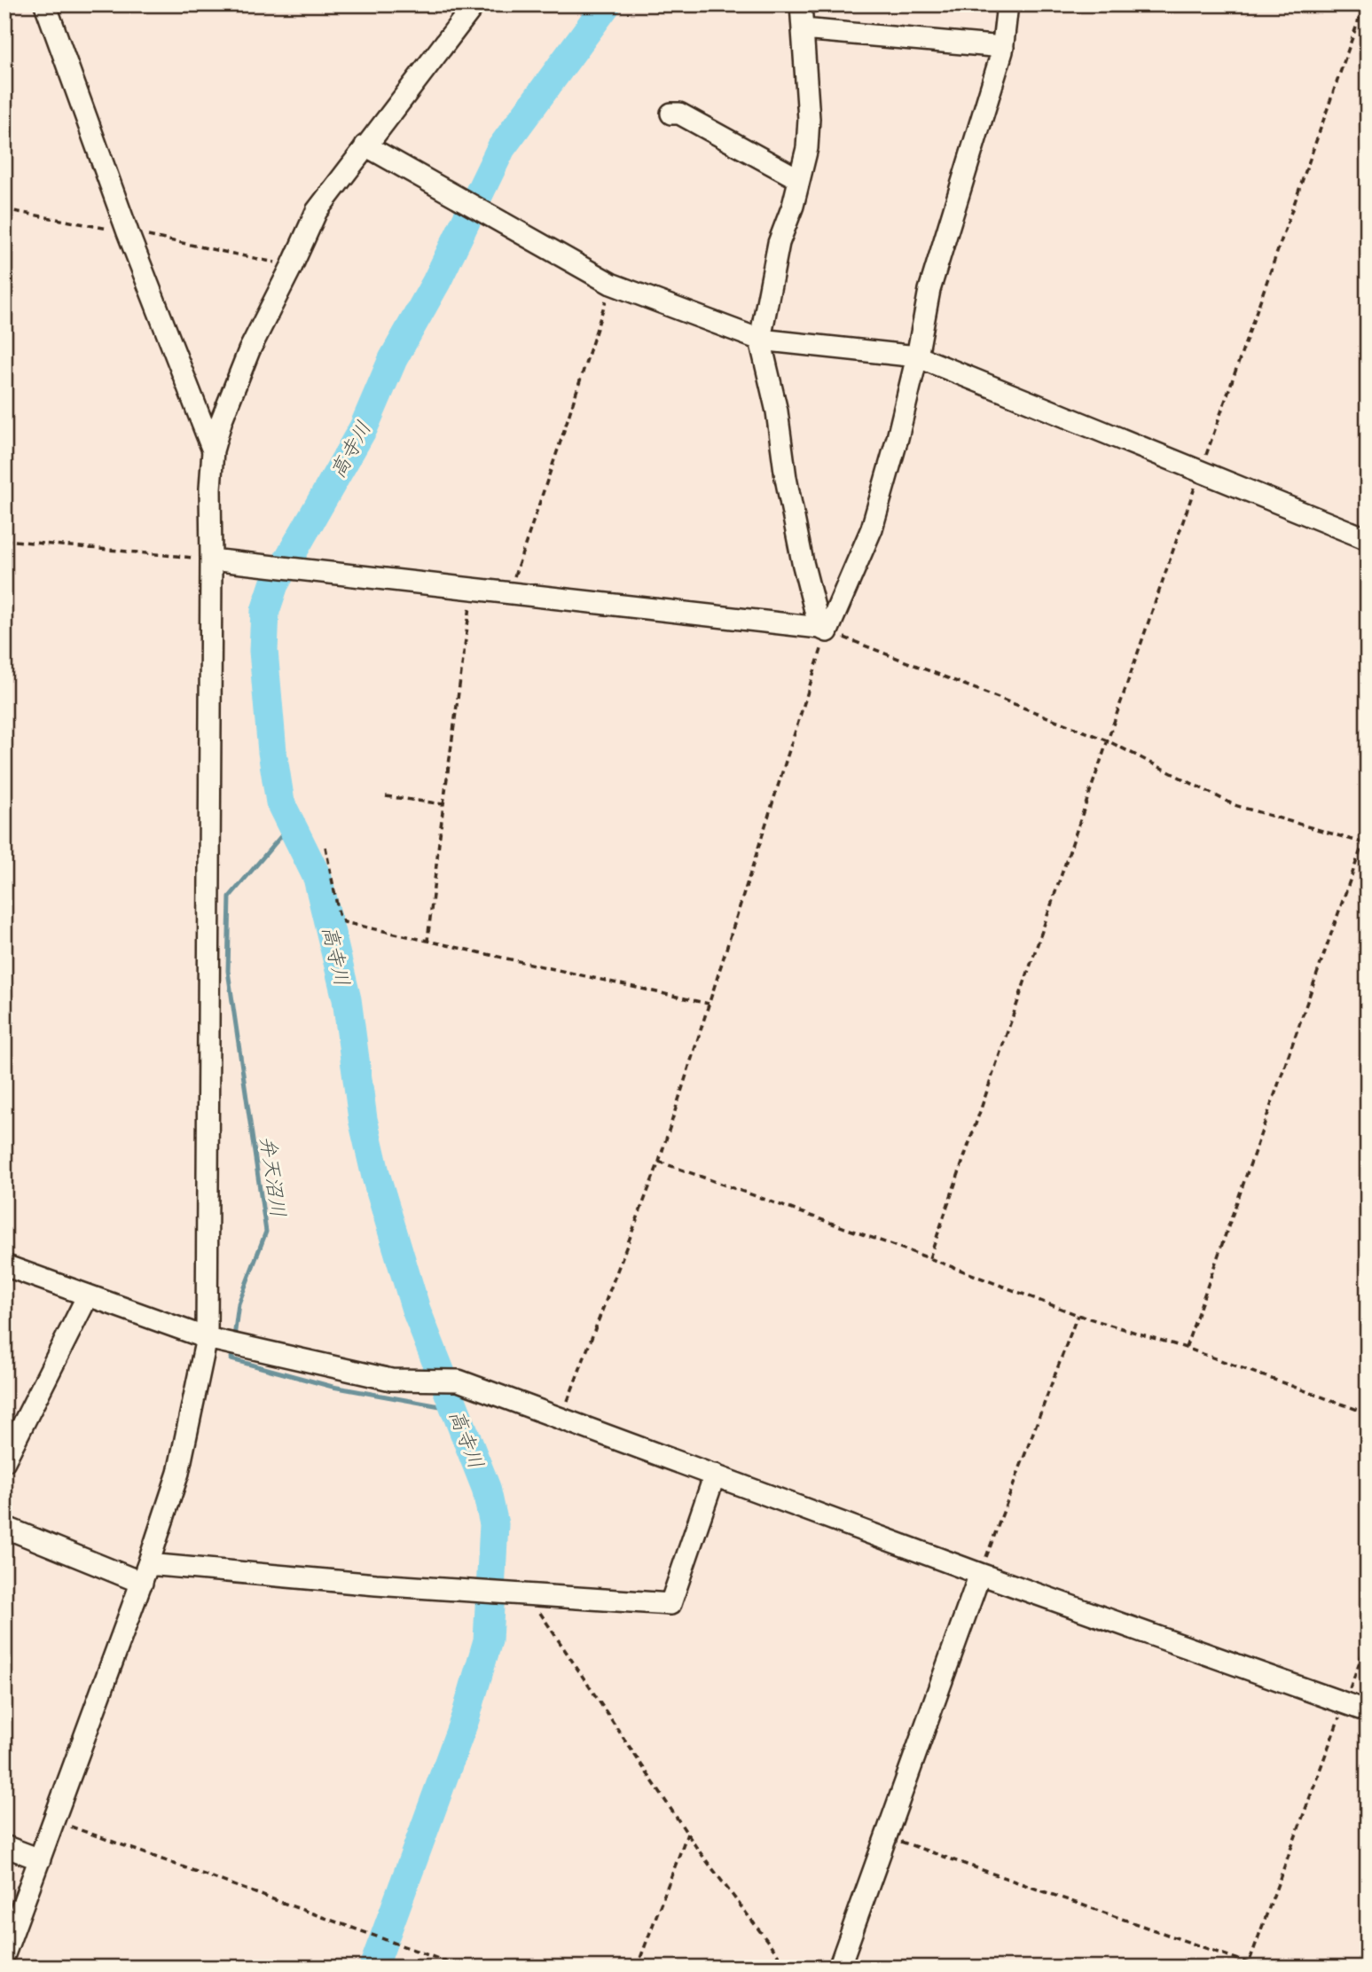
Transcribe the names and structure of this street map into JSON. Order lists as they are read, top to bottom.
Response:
{
  "water": ["高寺川", "弁天沼川"]
}
